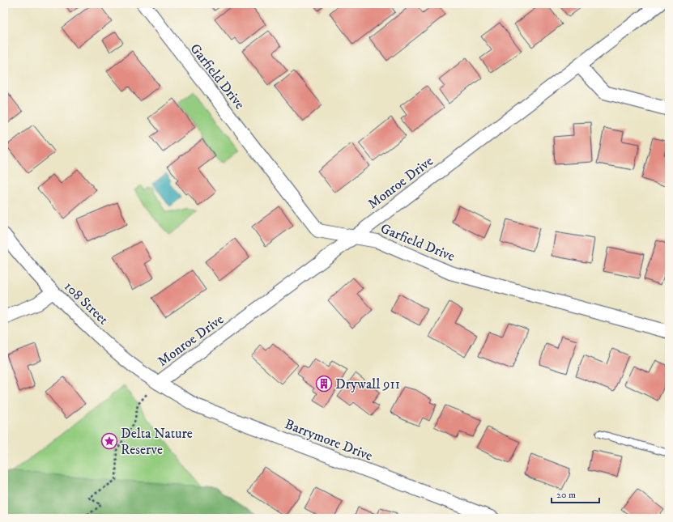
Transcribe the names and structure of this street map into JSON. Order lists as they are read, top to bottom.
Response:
{
  "streets": {
    "street": [
      "Garfield Drive",
      "Monroe Drive",
      "108 Street",
      "Barrymore Drive"
    ]
  },
  "crossings": [
    ["Garfield Drive", "Monroe Drive"],
    ["Monroe Drive", "108 Street"],
    ["Monroe Drive", "Barrymore Drive"],
    ["108 Street", "Barrymore Drive"]
  ],
  "places": {
    "building": ["Drywall 911"],
    "place": ["Delta Nature Reserve"]
  },
  "scale_bar": "20 m"
}
